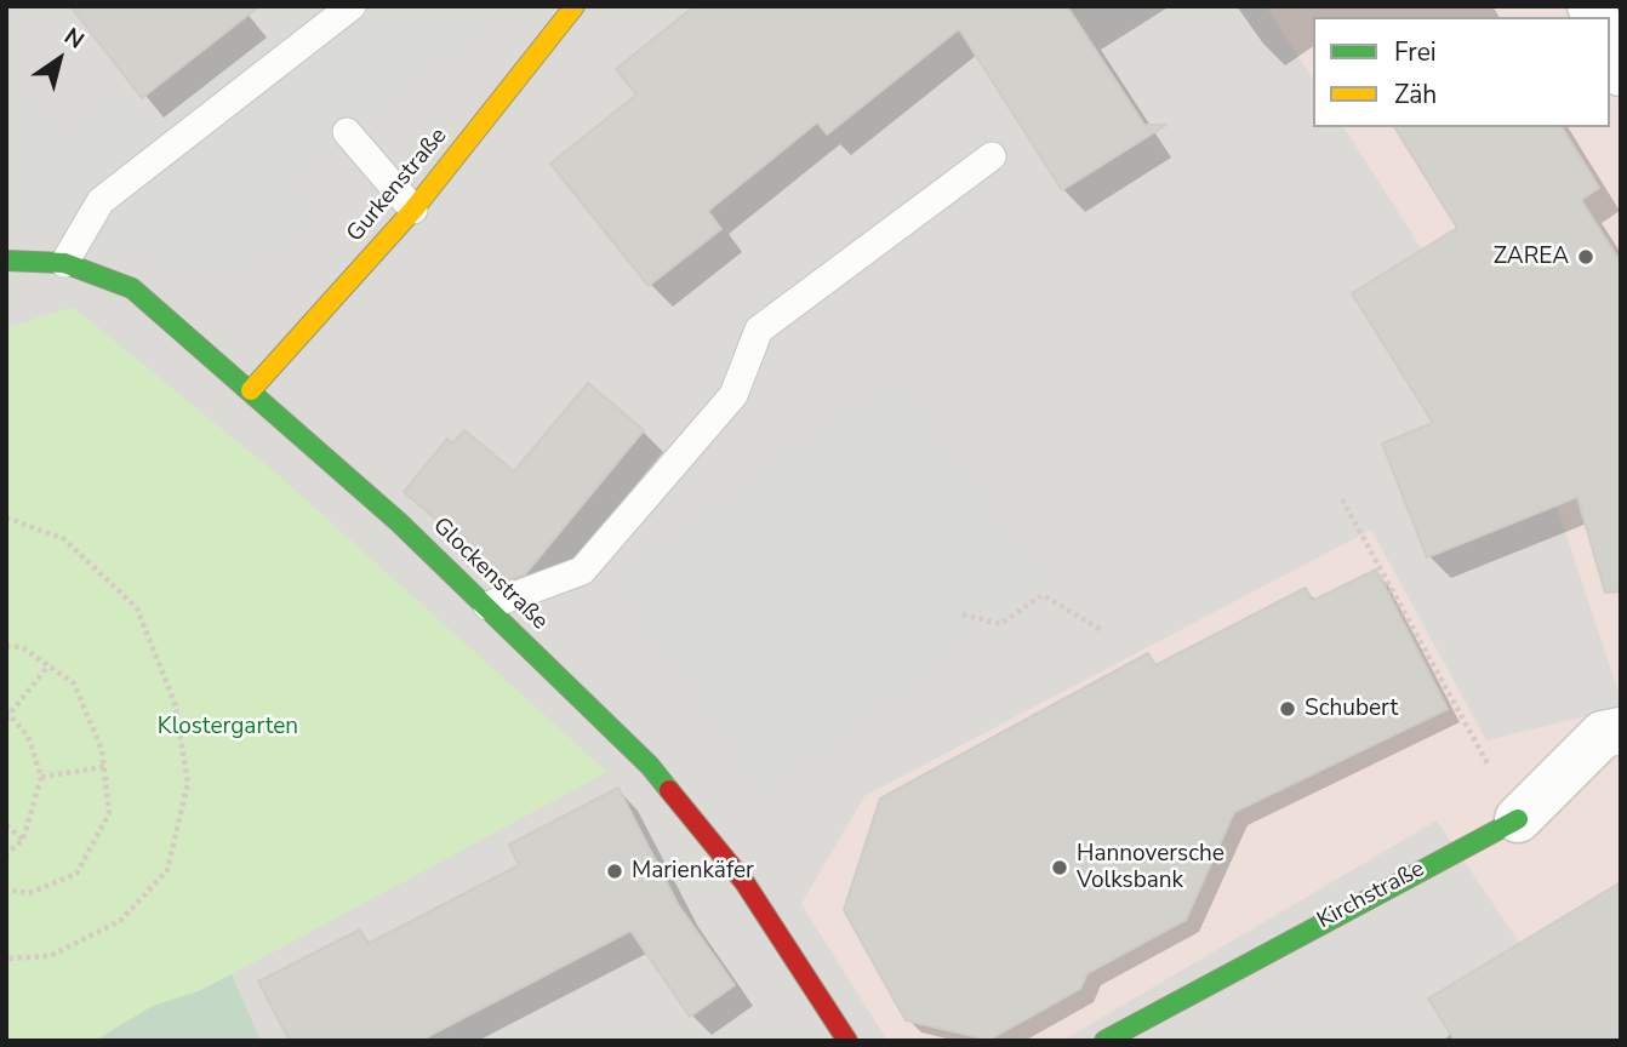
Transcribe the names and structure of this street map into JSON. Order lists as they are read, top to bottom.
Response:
{
  "streets": {
    "street": ["Gurkenstraße", "Glockenstraße", "Kirchstraße"]
  },
  "crossings": [
    ["Gurkenstraße", "Glockenstraße"]
  ],
  "parks": ["Klostergarten"],
  "places": [
    "ZAREA",
    "Schubert",
    "Hannoversche Volksbank",
    "Marienkäfer"
  ],
  "legend": ["Frei", "Zäh"],
  "north": "top right"
}
